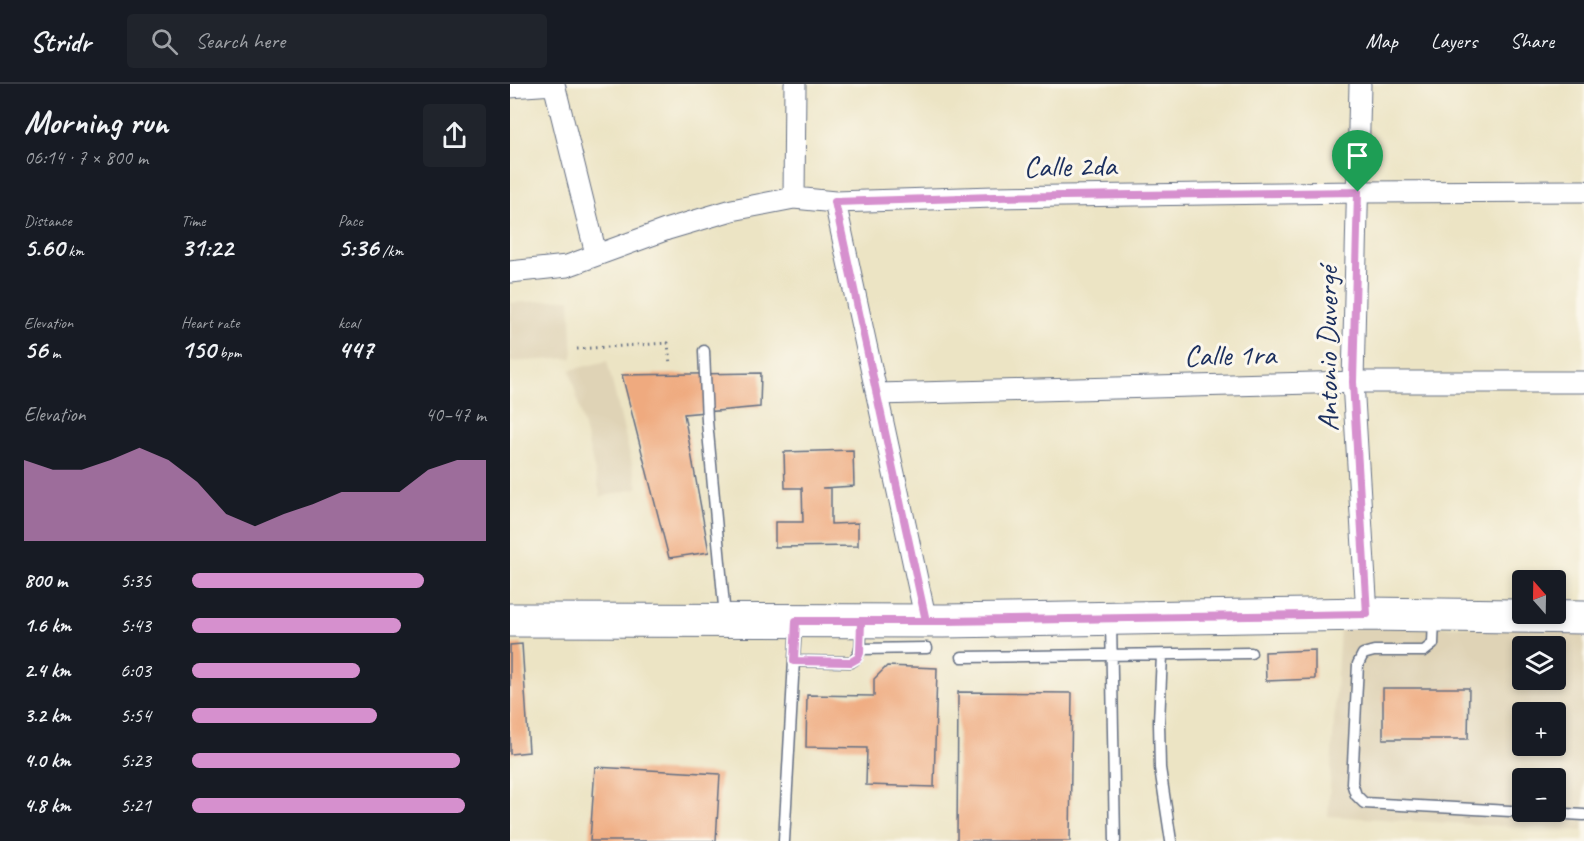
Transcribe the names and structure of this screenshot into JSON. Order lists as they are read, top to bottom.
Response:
{
  "streets": {
    "street": ["Calle 2da", "Antonio Duvergé", "Calle 1ra"]
  },
  "crossings": [
    ["Calle 2da", "Antonio Duvergé"],
    ["Antonio Duvergé", "Calle 1ra"]
  ],
  "north": "top",
  "page": {
    "header": "Stridr",
    "search": "Search here",
    "nav": ["Map", "Layers", "Share"],
    "heading": ["Morning run", "06:14 · 7 × 800 m"],
    "stats": [
      ["Distance", "5.60 km"],
      ["Time", "31:22"],
      ["Pace", "5:36 /km"],
      ["Elevation", "56 m"],
      ["Heart rate", "150 bpm"],
      ["kcal", "447"]
    ],
    "chart": ["Elevation", "40–47 m"],
    "list": [
      {
        "name": "800 m",
        "note": "5:35"
      },
      {
        "name": "1.6 km",
        "note": "5:43"
      },
      {
        "name": "2.4 km",
        "note": "6:03"
      },
      {
        "name": "3.2 km",
        "note": "5:54"
      },
      {
        "name": "4.0 km",
        "note": "5:23"
      },
      {
        "name": "4.8 km",
        "note": "5:21"
      }
    ],
    "map_buttons": ["+", "−"]
  }
}
